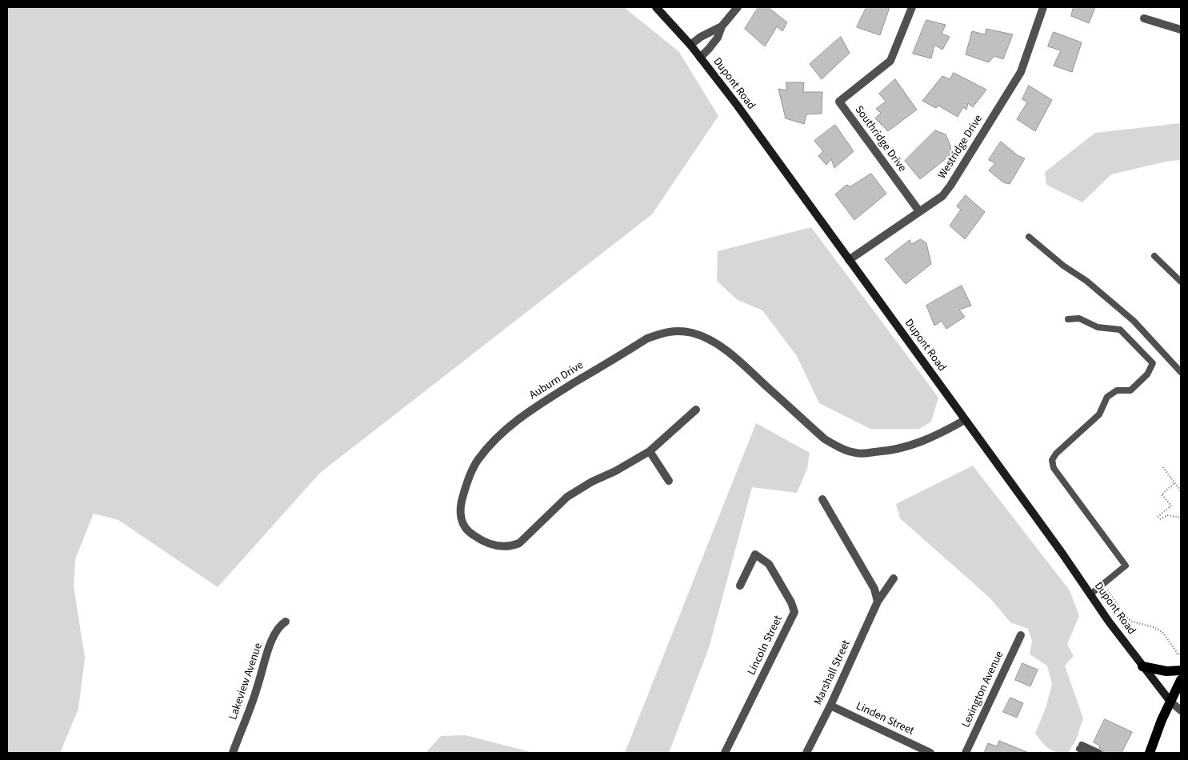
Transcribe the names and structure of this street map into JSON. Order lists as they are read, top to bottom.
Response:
{
  "streets": {
    "street": [
      "Dupont Road",
      "Southridge Drive",
      "Westridge Drive",
      "Auburn Drive",
      "Lincoln Street",
      "Marshall Street",
      "Lakeview Avenue",
      "Lexington Avenue",
      "Linden Street"
    ]
  },
  "crossings": [
    ["Dupont Road", "Westridge Drive"],
    ["Dupont Road", "Auburn Drive"],
    ["Southridge Drive", "Westridge Drive"],
    ["Marshall Street", "Linden Street"]
  ]
}
